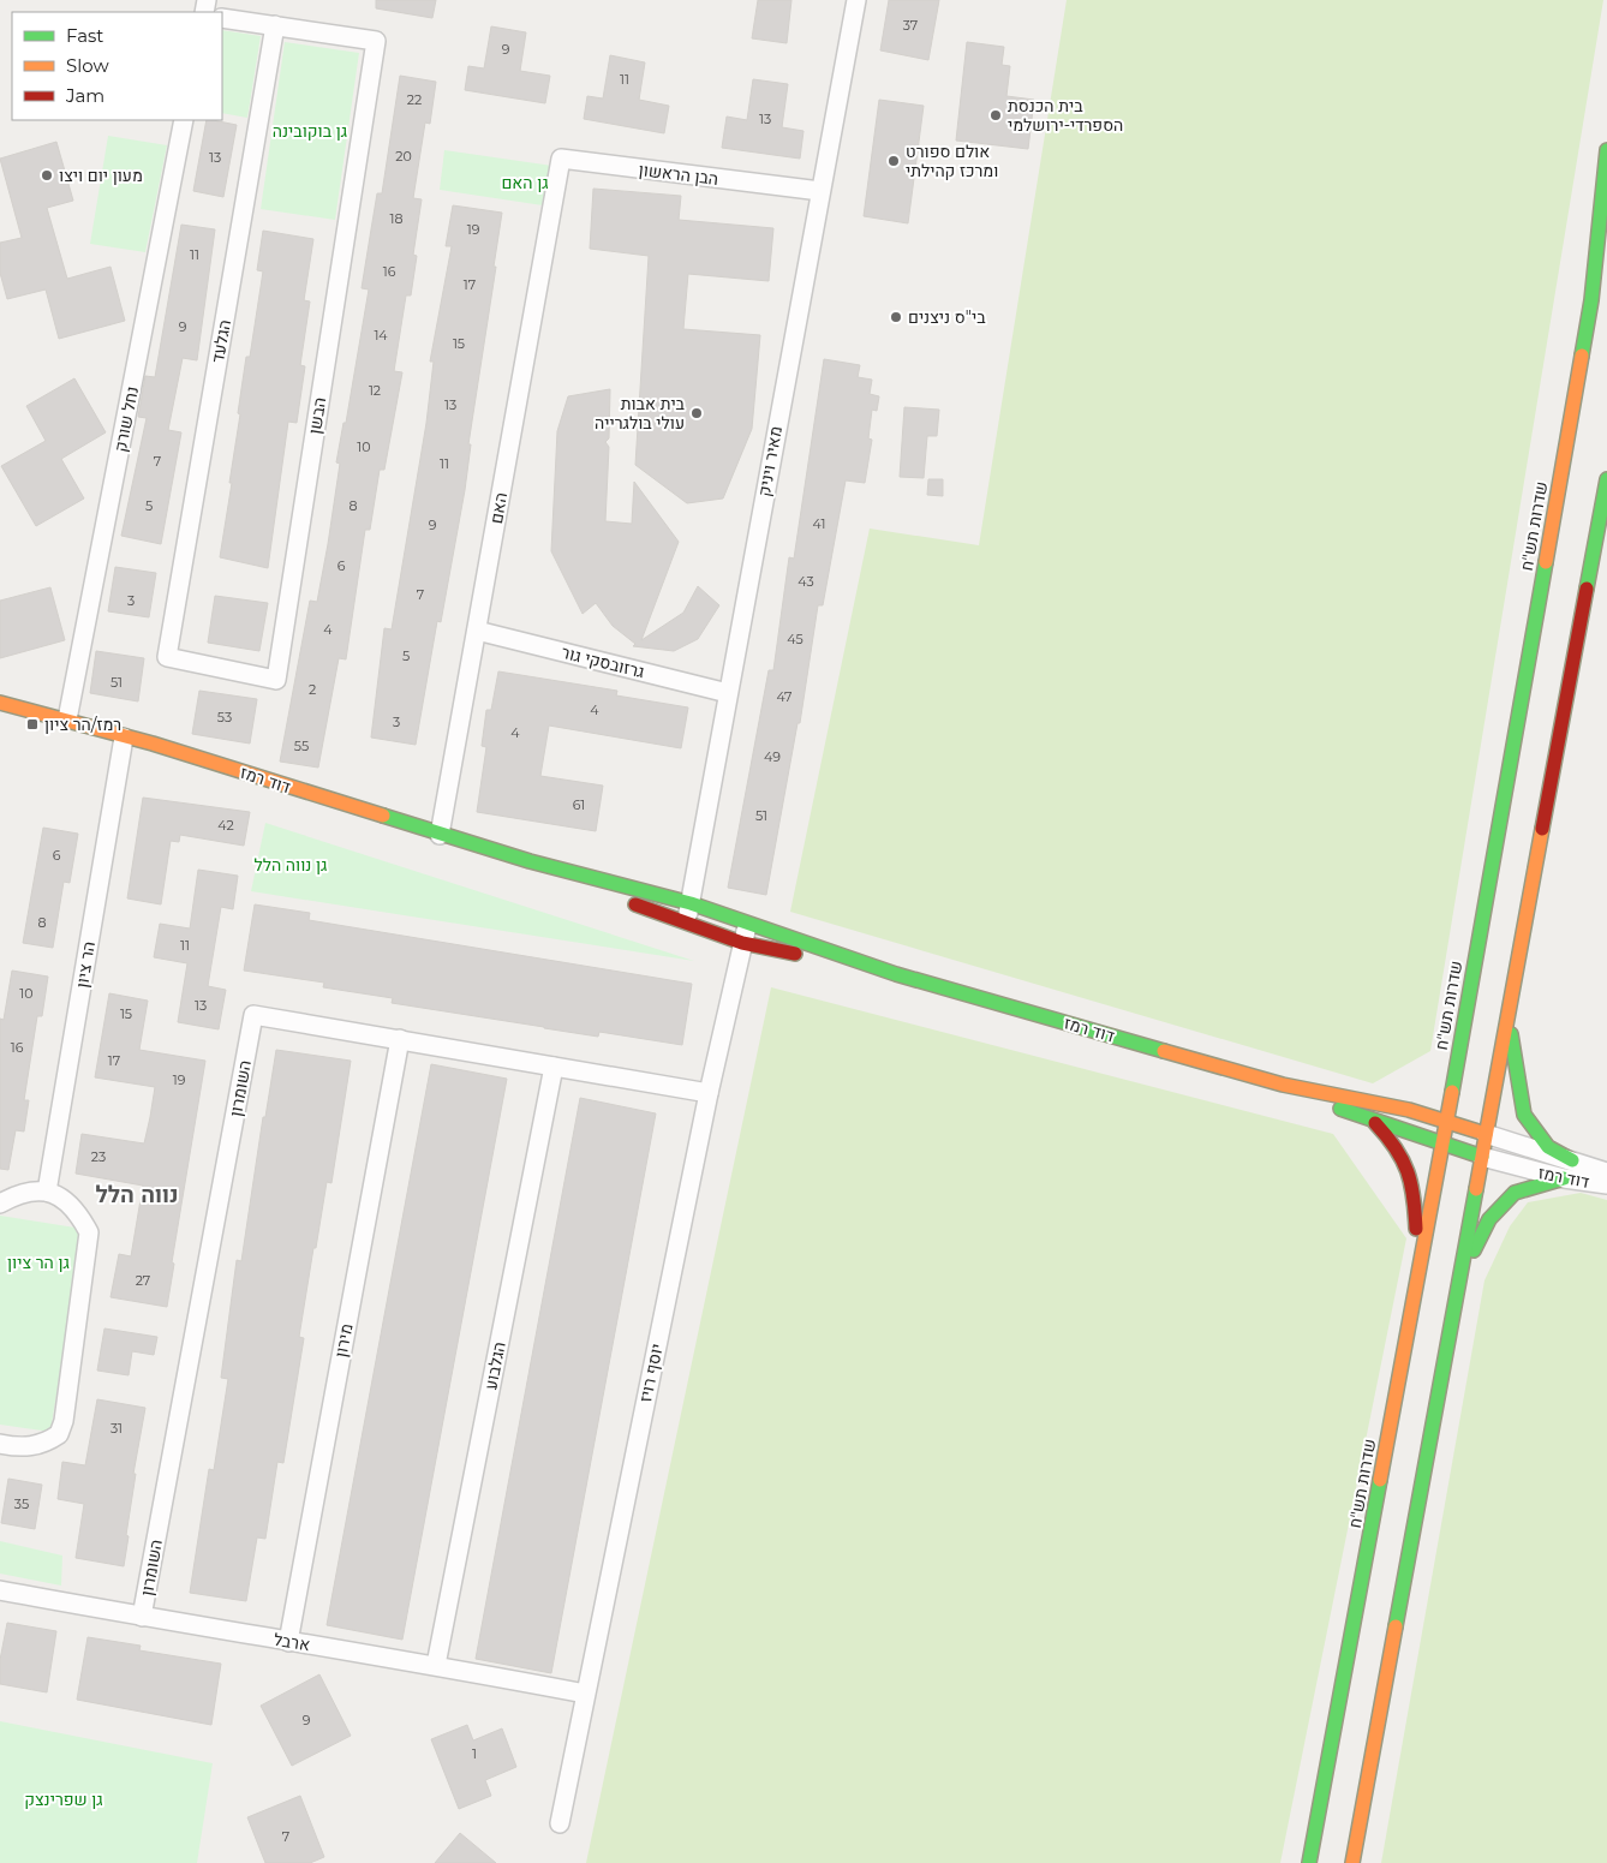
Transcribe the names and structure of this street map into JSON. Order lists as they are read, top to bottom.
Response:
{
  "streets": {
    "main road": ["שדרות תש\"ח", "דוד רמז"],
    "street": [
      "הבן הראשון",
      "הגלעד",
      "הבשן",
      "נחל שורק",
      "מאיר ויניק",
      "האם",
      "גרזובסקי גור",
      "הר ציון",
      "השומרון",
      "מירון",
      "הגלבוע",
      "יוסף רויז",
      "ארבל"
    ]
  },
  "crossings": [
    ["הבן הראשון", "מאיר ויניק"],
    ["הבן הראשון", "האם"],
    ["הגלעד", "הבשן"],
    ["נחל שורק", "דוד רמז"],
    ["מאיר ויניק", "גרזובסקי גור"],
    ["מאיר ויניק", "דוד רמז"],
    ["האם", "גרזובסקי גור"],
    ["האם", "דוד רמז"],
    ["שדרות תש\"ח", "דוד רמז"],
    ["דוד רמז", "הר ציון"],
    ["דוד רמז", "יוסף רויז"],
    ["השומרון", "מירון"],
    ["השומרון", "הגלבוע"],
    ["השומרון", "יוסף רויז"],
    ["השומרון", "ארבל"],
    ["מירון", "ארבל"],
    ["הגלבוע", "ארבל"],
    ["יוסף רויז", "ארבל"]
  ],
  "districts": ["נווה הלל"],
  "parks": [
    "גן בוקובינה",
    "גן האם",
    "גן נווה הלל",
    "גן הר ציון",
    "גן שפרינצק"
  ],
  "places": {
    "other": [
      "בית הכנסת הספרדי-ירושלמי",
      "אולם ספורט ומרכז קהילתי",
      "מעון יום ויצו",
      "בי\"ס ניצנים",
      "בית אבות עולי בולגרייה"
    ],
    "transit": ["רמז/הר ציון"]
  },
  "house_numbers": [
    "37",
    "9",
    "11",
    "22",
    "13",
    "20",
    "13",
    "18",
    "19",
    "11",
    "16",
    "17",
    "9",
    "14",
    "15",
    "12",
    "13",
    "10",
    "7",
    "11",
    "5",
    "8",
    "41",
    "9",
    "6",
    "43",
    "7",
    "3",
    "4",
    "45",
    "5",
    "51",
    "2",
    "47",
    "4",
    "53",
    "3",
    "4",
    "55",
    "49",
    "61",
    "51",
    "42",
    "6",
    "8",
    "11",
    "10",
    "13",
    "15",
    "16",
    "17",
    "19",
    "23",
    "27",
    "31",
    "35",
    "9",
    "1",
    "7"
  ],
  "legend": ["Fast", "Slow", "Jam"]
}
